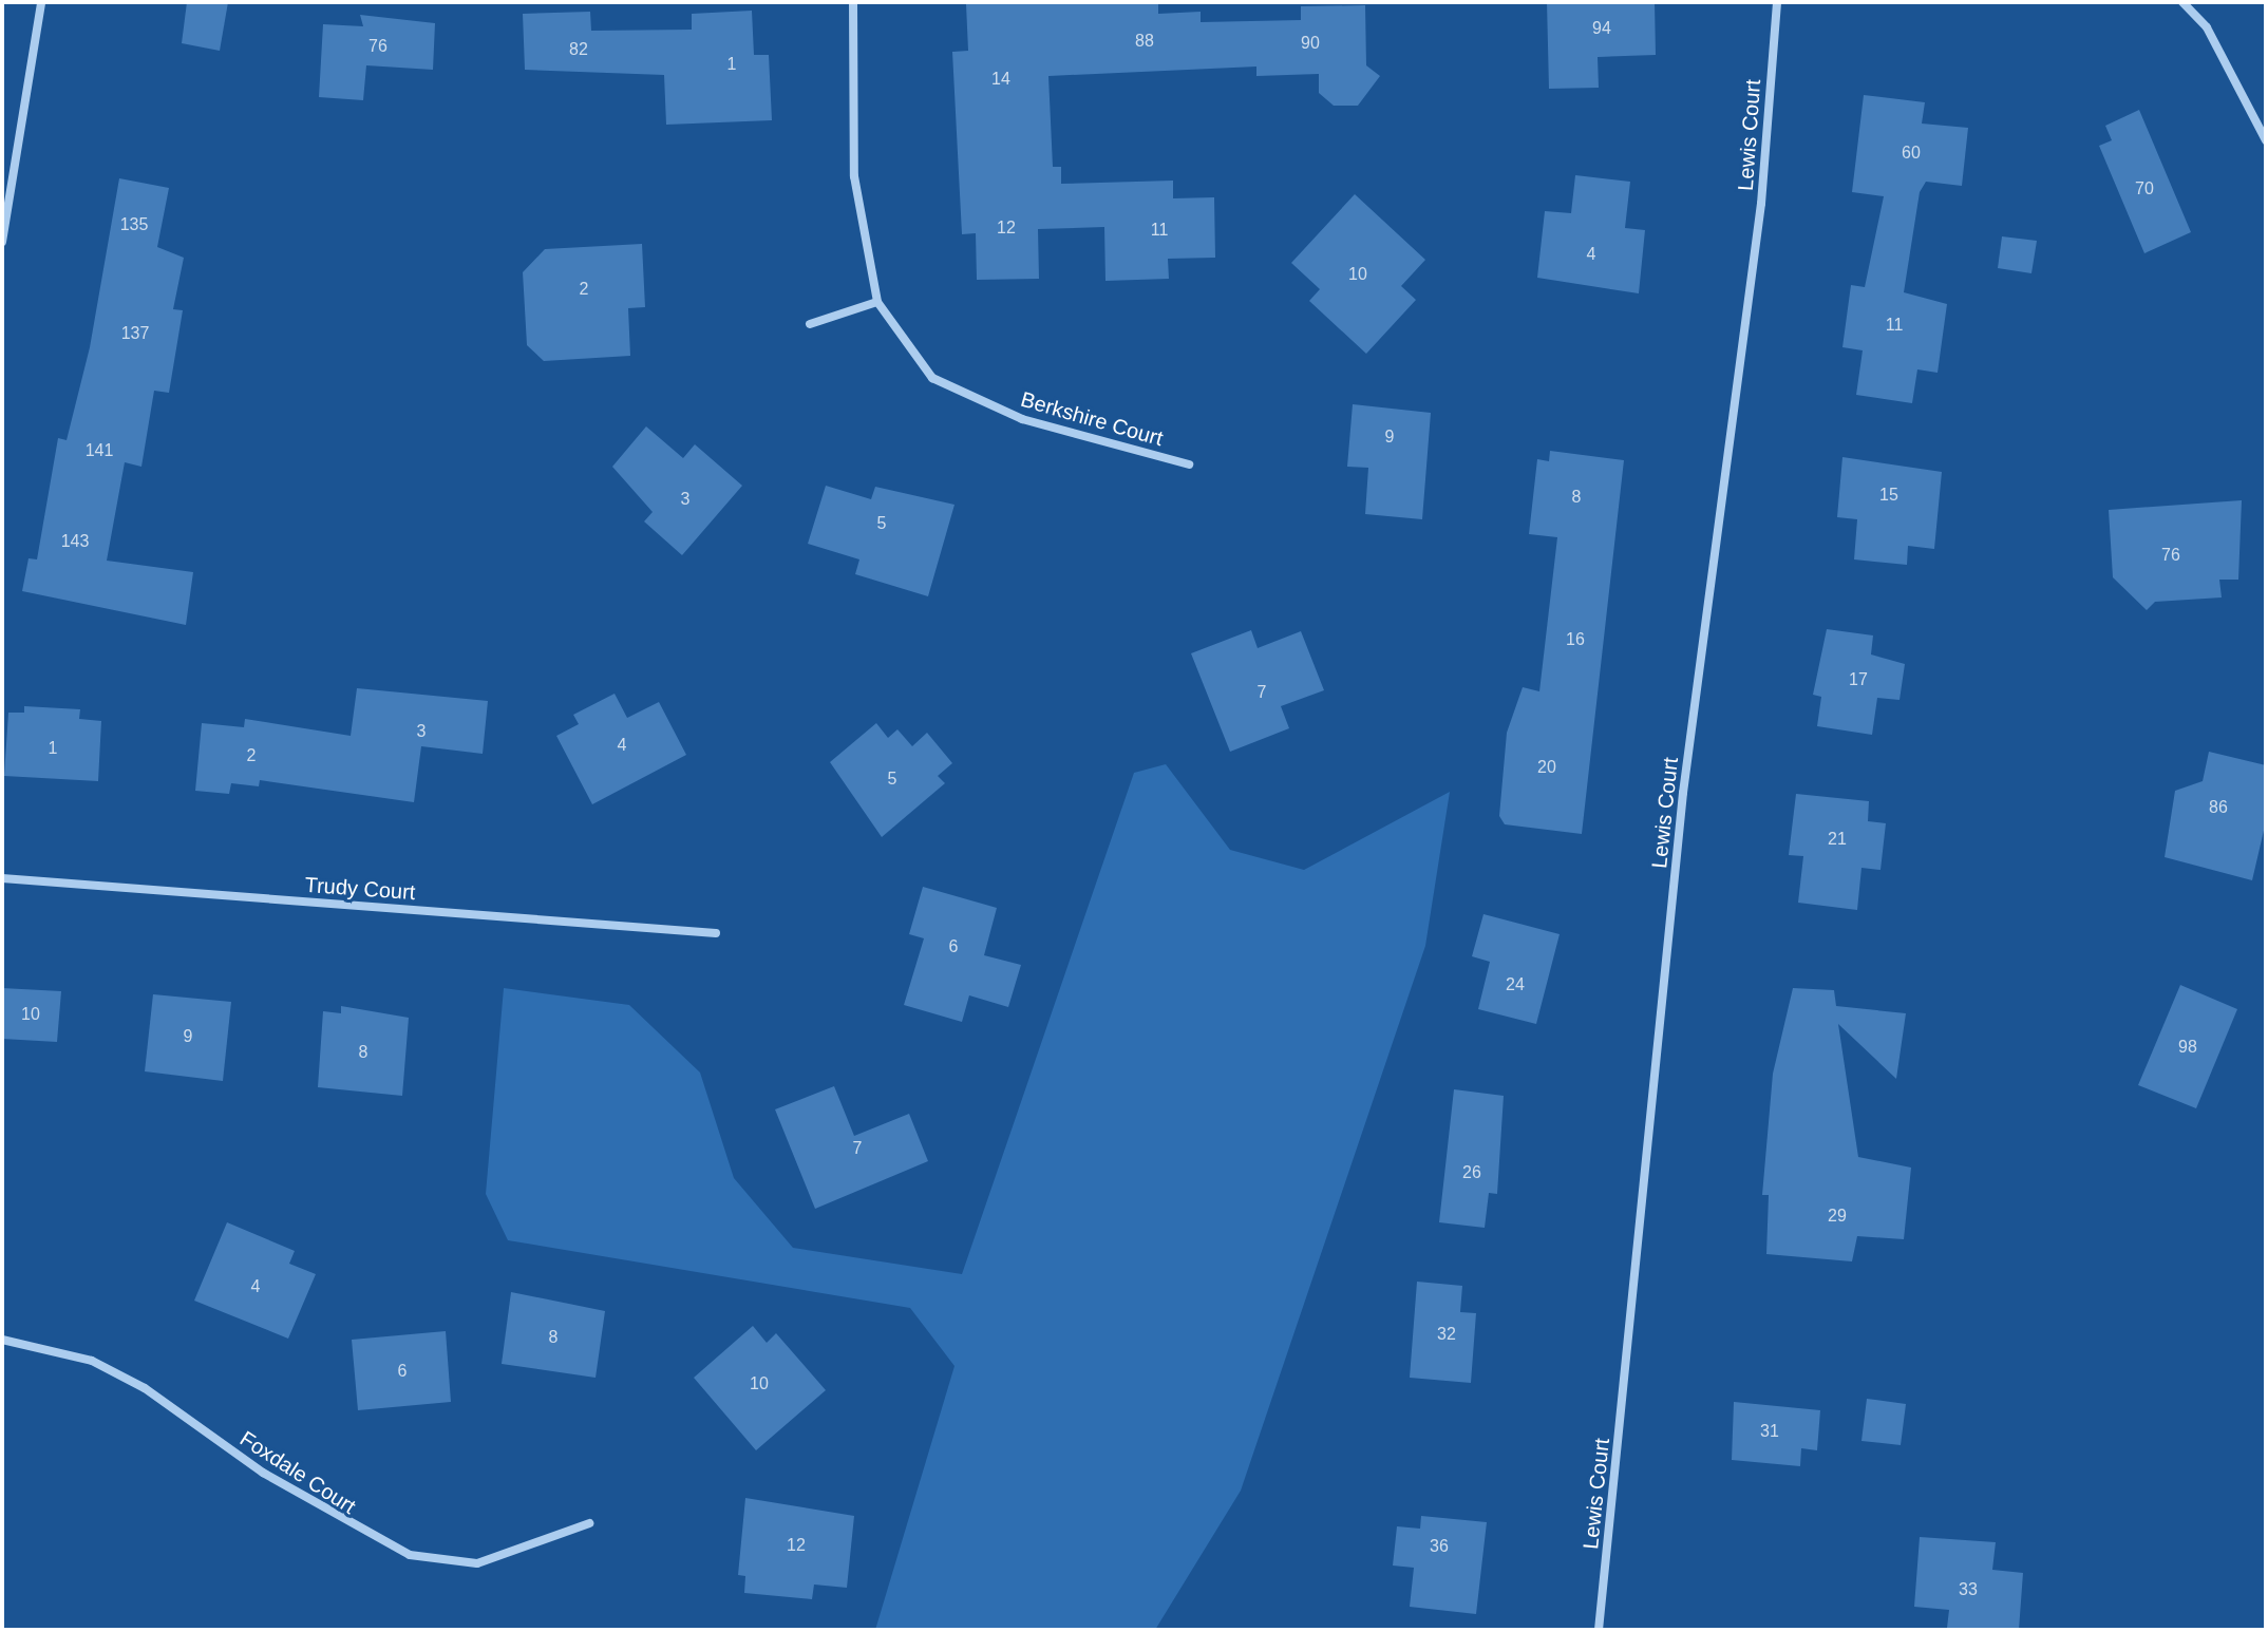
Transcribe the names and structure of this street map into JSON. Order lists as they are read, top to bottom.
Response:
{
  "streets": {
    "street": [
      "Lewis Court",
      "Berkshire Court",
      "Trudy Court",
      "Foxdale Court"
    ]
  },
  "house_numbers": [
    "94",
    "88",
    "90",
    "76",
    "82",
    "1",
    "14",
    "60",
    "70",
    "135",
    "12",
    "11",
    "4",
    "10",
    "2",
    "11",
    "137",
    "9",
    "141",
    "15",
    "8",
    "3",
    "5",
    "143",
    "76",
    "16",
    "17",
    "7",
    "3",
    "4",
    "1",
    "2",
    "20",
    "5",
    "86",
    "21",
    "6",
    "24",
    "10",
    "9",
    "98",
    "8",
    "7",
    "26",
    "29",
    "4",
    "32",
    "8",
    "6",
    "10",
    "31",
    "12",
    "36",
    "33"
  ]
}
